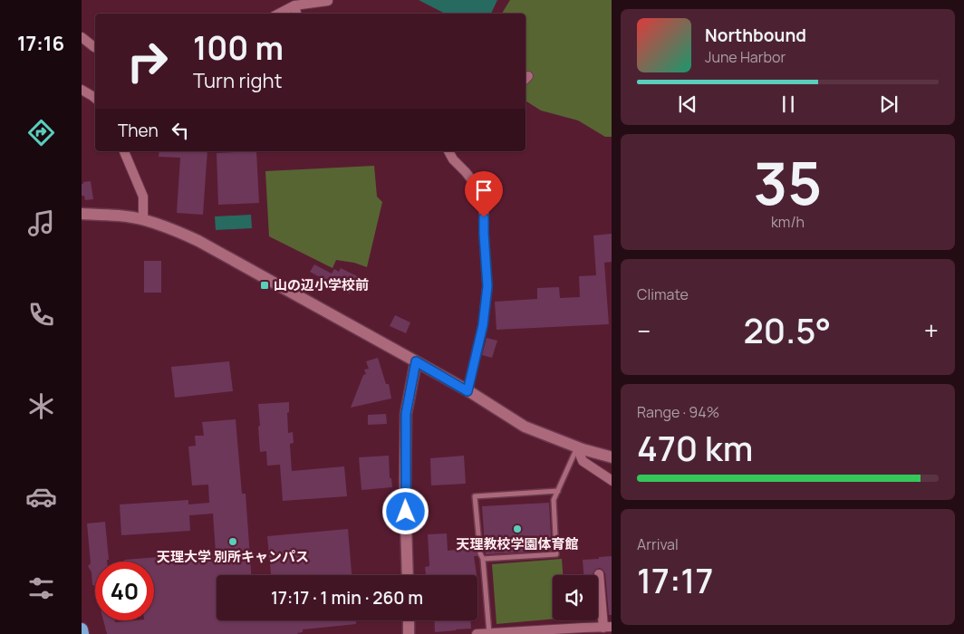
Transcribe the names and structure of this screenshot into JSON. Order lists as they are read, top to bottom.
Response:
{
  "places": {
    "transit": ["山の辺小学校前"],
    "other": ["天理教校学園体育館", "天理大学 別所キャンパス"]
  },
  "page": {
    "tabs": "17:16",
    "turn": ["100 m", "Turn right"],
    "song": ["Northbound", "June Harbor"],
    "then": "Then",
    "tile": [
      ["35", "km/h"],
      "Climate",
      ["Range · 94%", "470 km"],
      ["Arrival", "17:17"]
    ],
    "heat": ["−", "20.5°", "+"],
    "limit": "40",
    "trip": "17:17 · 1 min · 260 m"
  }
}
